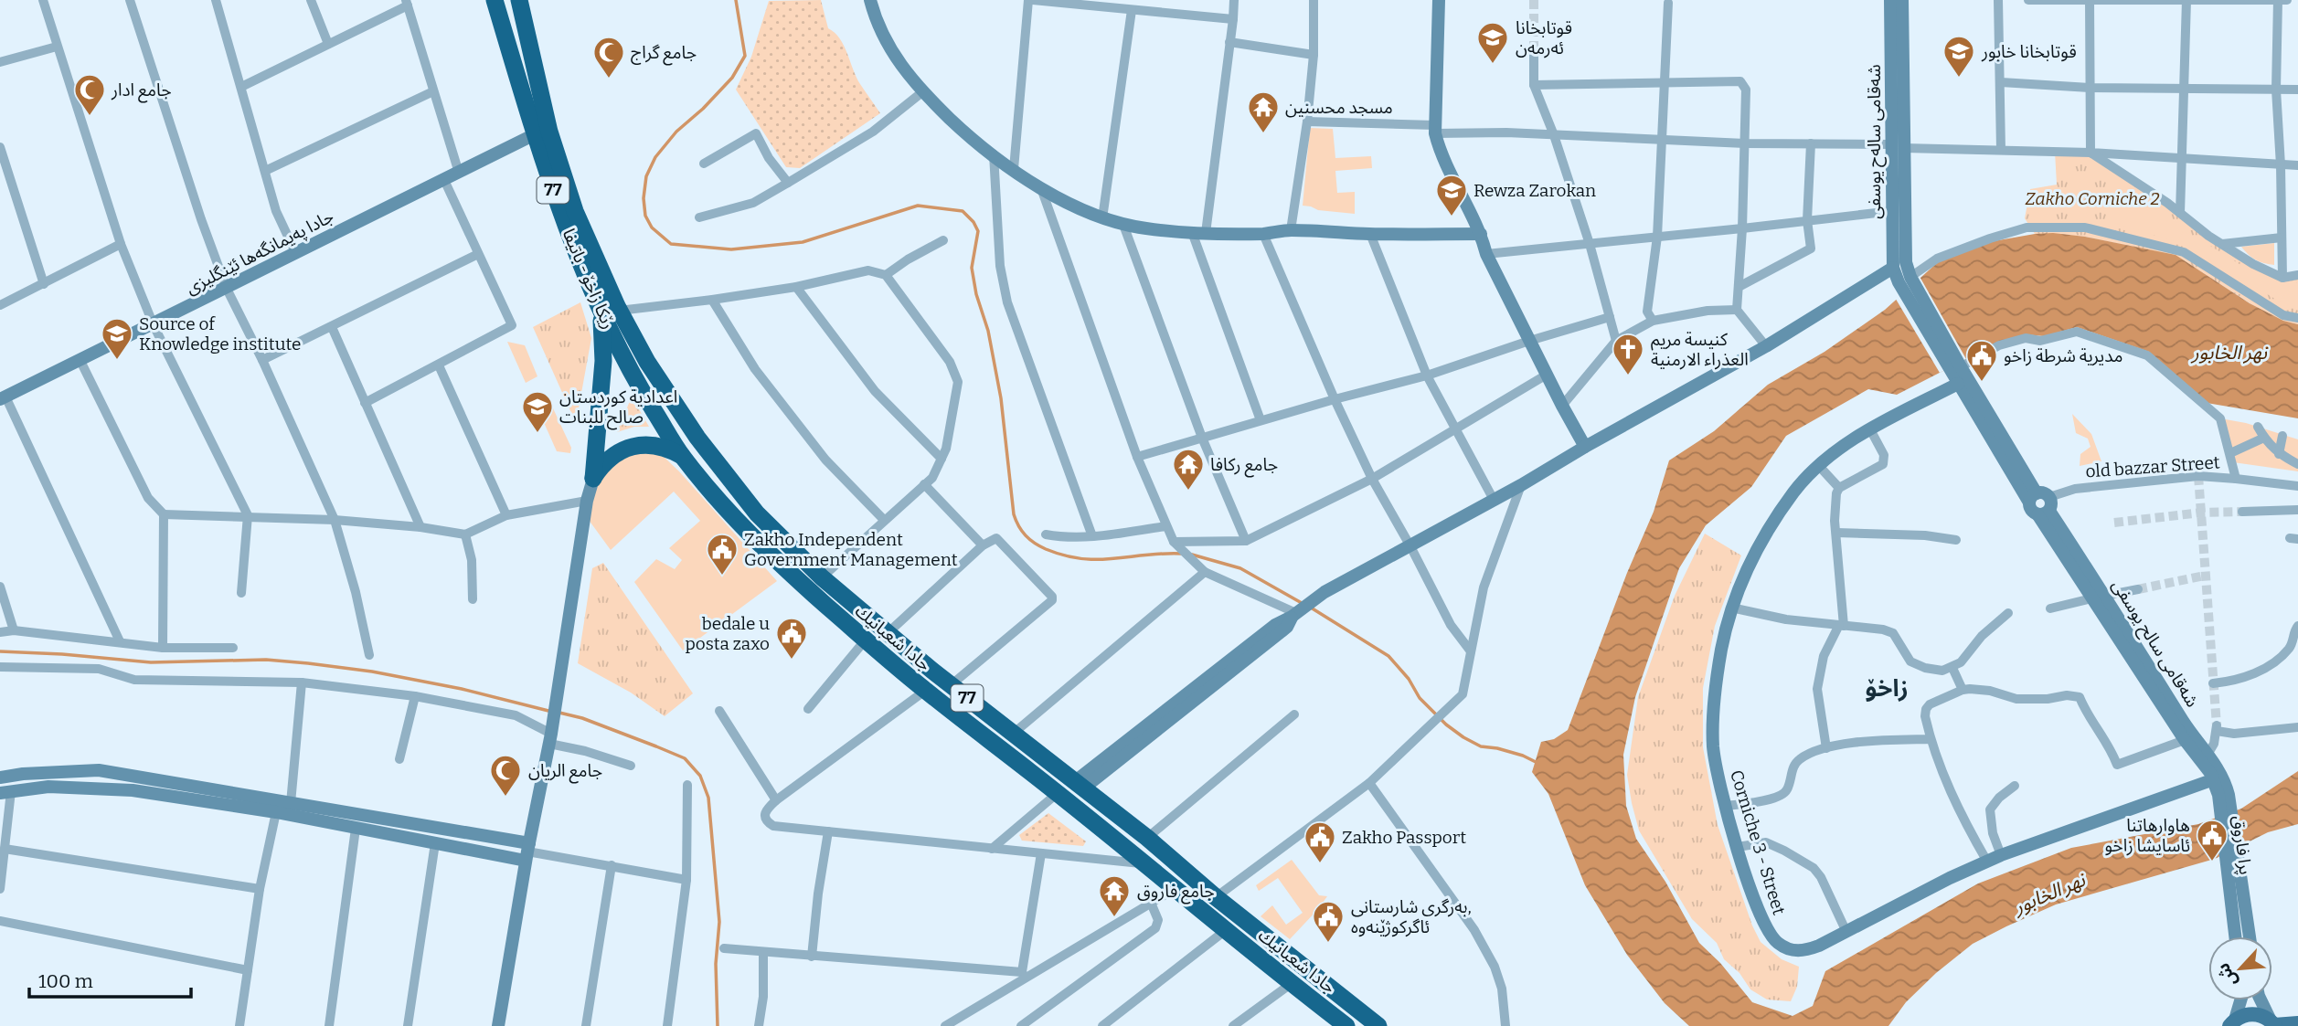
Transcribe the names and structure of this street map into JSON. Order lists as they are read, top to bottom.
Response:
{
  "streets": {
    "highway": ["77", "رێکا زاخۆ - باتیفا", "جادا شعبانيك"],
    "main road": [
      "شەقامی سالەح یوسفی",
      "جادا په‌يمانگه‌ها ئێنگليزى",
      "شەقامی سالح یوسفی",
      "Corniche 3 - Street",
      "پرا فاروق"
    ],
    "street": ["old bazzar Street"]
  },
  "crossings": [
    ["جادا په‌يمانگه‌ها ئێنگليزى", "رێکا زاخۆ - باتیفا"],
    ["رێکا زاخۆ - باتیفا", "جادا شعبانيك"],
    ["شەقامی سالح یوسفی", "Corniche 3 - Street"],
    ["شەقامی سالح یوسفی", "پرا فاروق"]
  ],
  "districts": ["زاخۆ"],
  "water": ["نهر الخابور"],
  "parks": ["Zakho Corniche 2"],
  "places": {
    "school or university": [
      "قوتابخانا ئه‌رمه‌ن",
      "قوتابخانا خابور",
      "Rewza Zarokan",
      "Source of Knowledge institute",
      "اعدادية كوردستان صالح للبنات"
    ],
    "mosque": ["جامع گراج", "جامع ادار", "جامع الريان"],
    "temple": ["مسجد محسنين", "جامع ركافا", "جامع فاروق"],
    "church": ["كنيسة مريم العذراء الارمنية"],
    "public building": [
      "مديرية شرطة زاخو",
      "Zakho Independent Government Management",
      "bedale u posta zaxo",
      "هاوارهاتنا ئاسایشا زاخو",
      "Zakho Passport",
      "بەرگری شارستانی, ئاگرکوژێنەوە"
    ]
  },
  "scale_bar": "100 m",
  "north": "bottom left"
}
